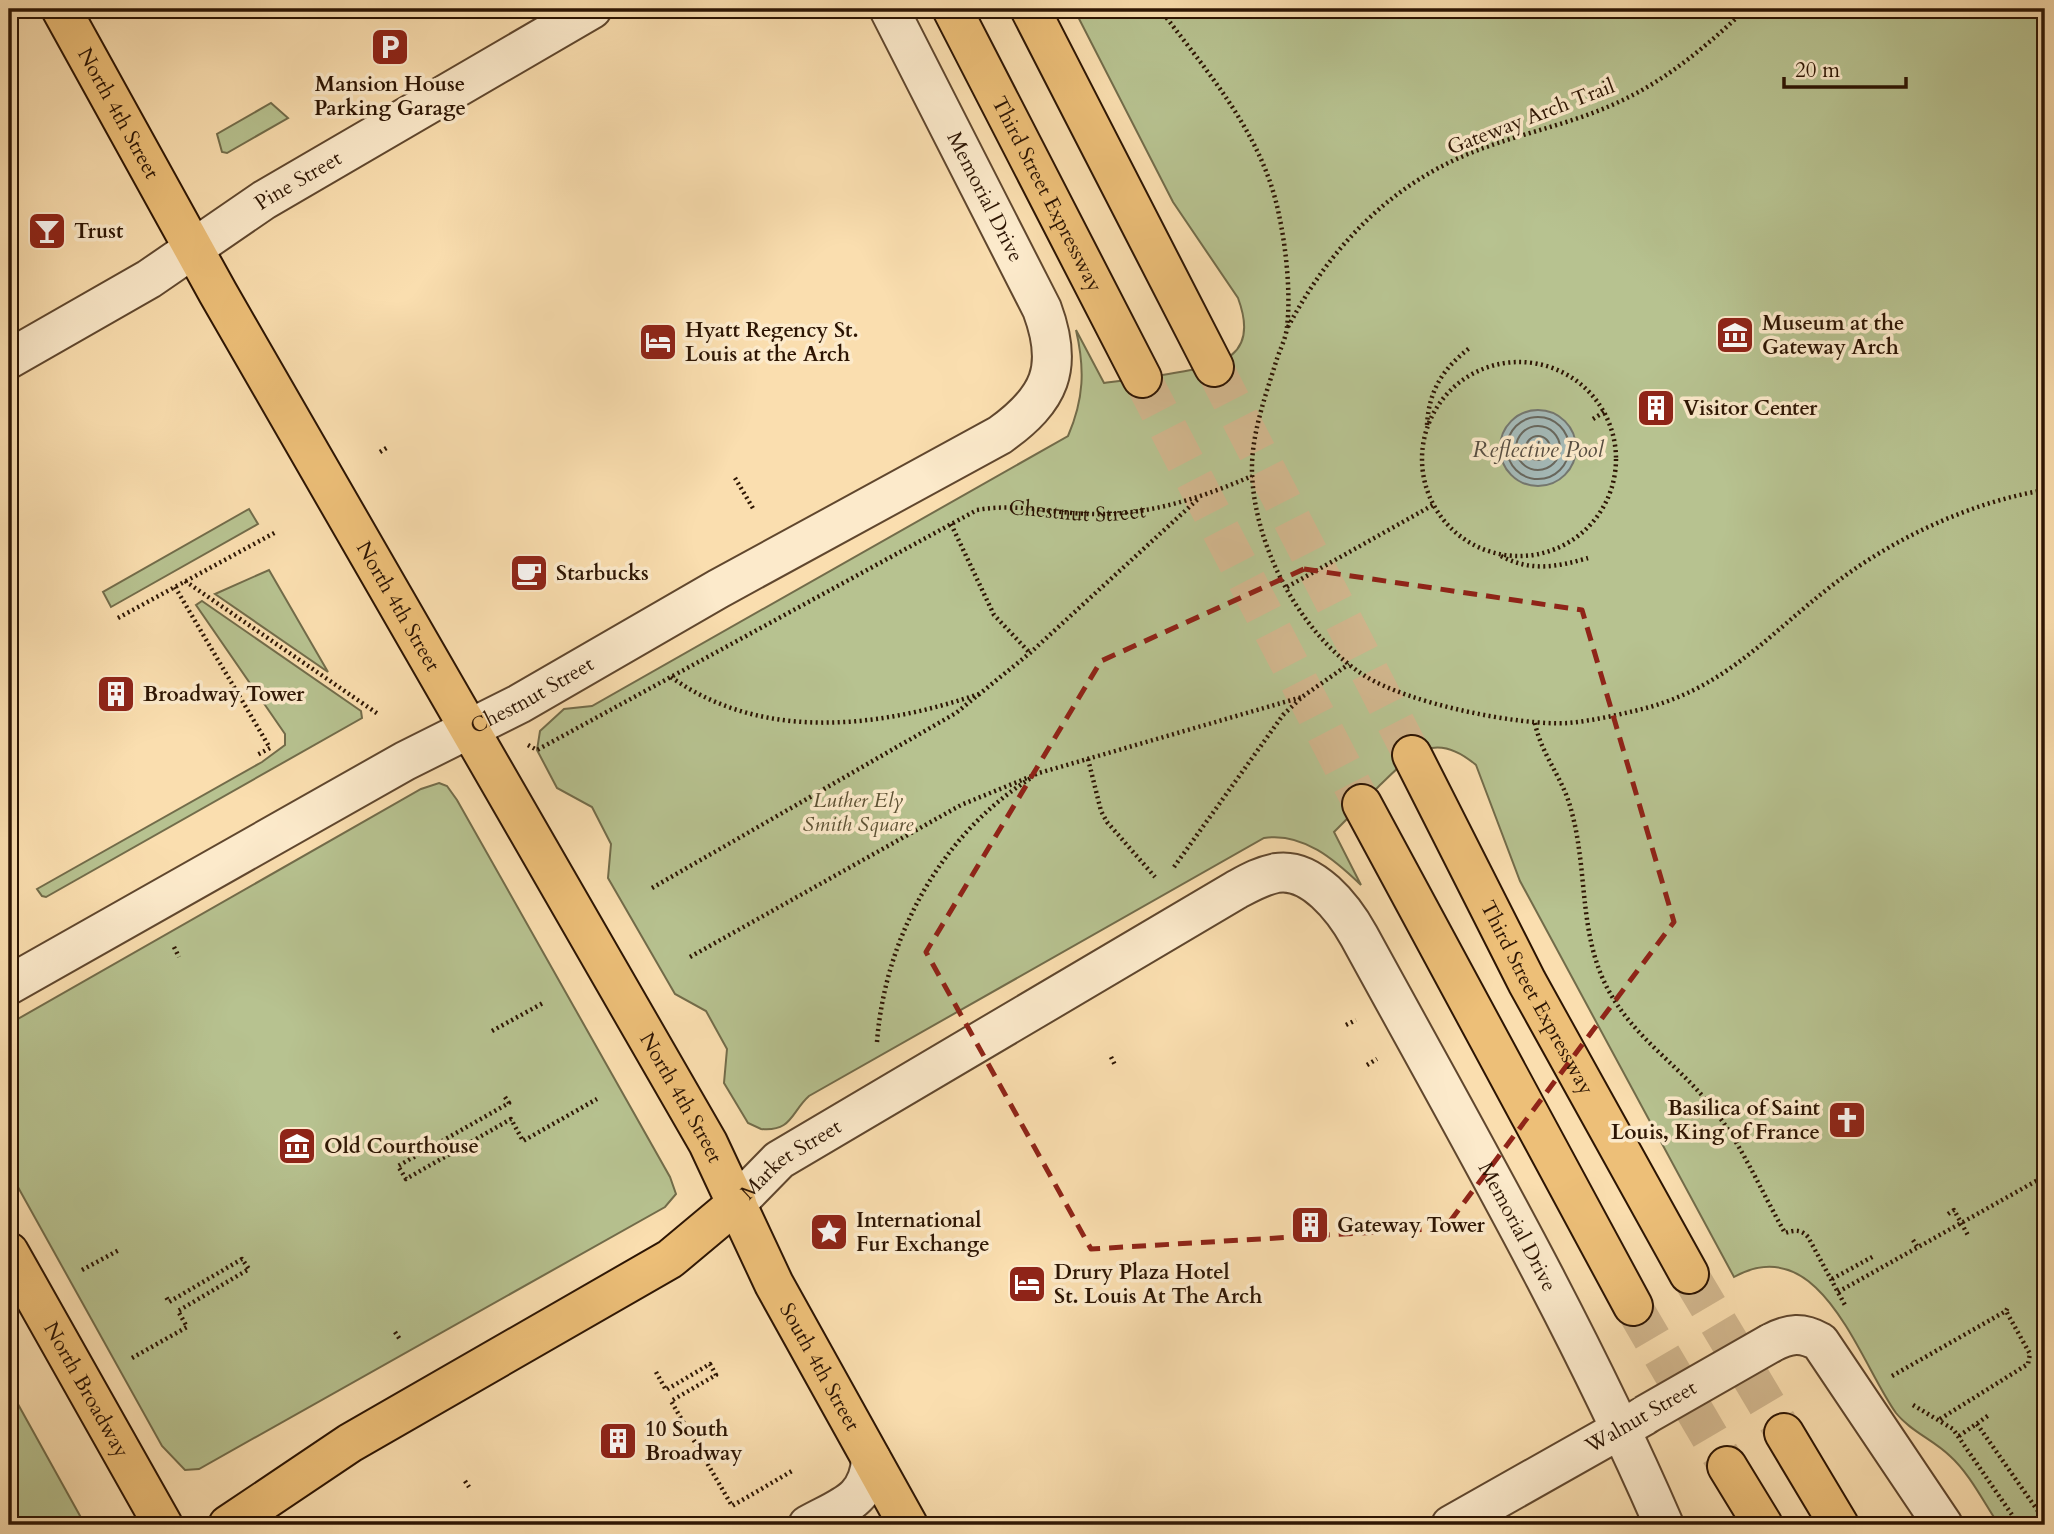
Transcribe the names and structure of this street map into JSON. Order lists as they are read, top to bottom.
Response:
{
  "streets": {
    "main road": [
      "North 4th Street",
      "Third Street Expressway",
      "Market Street",
      "South 4th Street",
      "North Broadway"
    ],
    "street": [
      "Pine Street",
      "Memorial Drive",
      "Chestnut Street",
      "Walnut Street"
    ],
    "path": ["Gateway Arch Trail"]
  },
  "crossings": [
    ["North 4th Street", "Pine Street"],
    ["North 4th Street", "Chestnut Street"],
    ["North 4th Street", "Market Street"],
    ["North 4th Street", "South 4th Street"],
    ["Gateway Arch Trail", "Chestnut Street"],
    ["Memorial Drive", "Chestnut Street"],
    ["Memorial Drive", "Market Street"],
    ["Memorial Drive", "Walnut Street"],
    ["Market Street", "South 4th Street"]
  ],
  "water": ["Reflective Pool"],
  "parks": ["Luther Ely Smith Square"],
  "places": {
    "parking": ["Mansion House Parking Garage"],
    "bar": ["Trust"],
    "museum": ["Museum at the Gateway Arch", "Old Courthouse"],
    "hotel": ["Hyatt Regency St. Louis at the Arch", "Drury Plaza Hotel St. Louis At The Arch"],
    "building": [
      "Visitor Center",
      "Broadway Tower",
      "Gateway Tower",
      "10 South Broadway"
    ],
    "cafe": ["Starbucks"],
    "church": ["Basilica of Saint Louis, King of France"],
    "place": ["International Fur Exchange"]
  },
  "scale_bar": "20 m"
}
